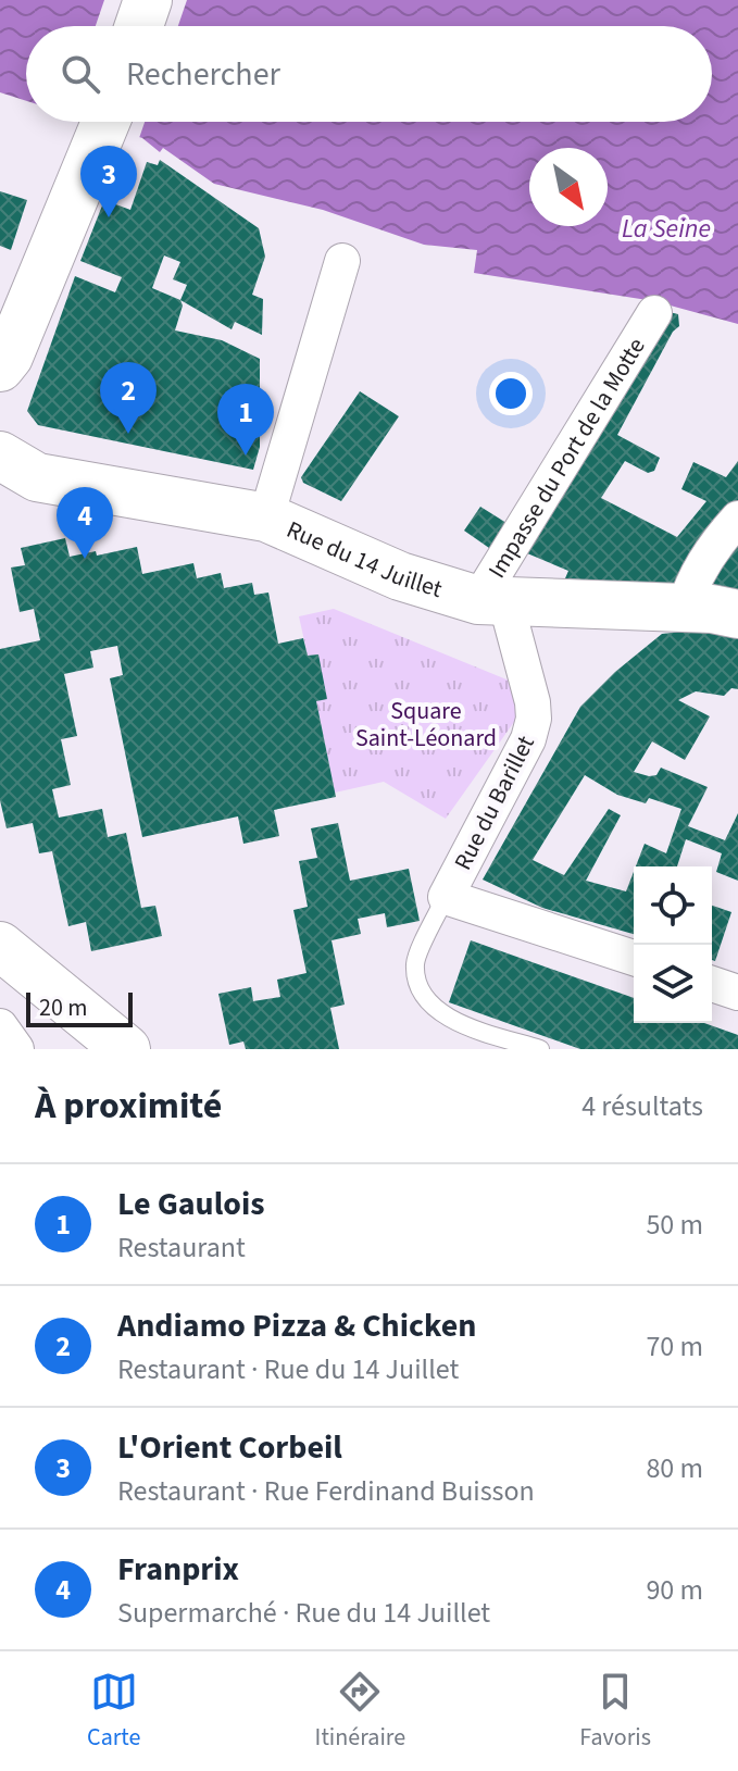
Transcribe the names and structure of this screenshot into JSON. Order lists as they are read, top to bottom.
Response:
{
  "streets": {
    "main road": ["Rue du 14 Juillet"],
    "street": ["Impasse du Port de la Motte", "Rue du Barillet"]
  },
  "crossings": [
    ["Impasse du Port de la Motte", "Rue du 14 Juillet"],
    ["Impasse du Port de la Motte", "Rue du Barillet"],
    ["Rue du 14 Juillet", "Rue du Barillet"]
  ],
  "water": ["La Seine"],
  "parks": ["Square Saint-Léonard"],
  "scale_bar": "20 m",
  "north": "bottom right",
  "page": {
    "search": "Rechercher",
    "pins": [
      "3",
      "2",
      "1",
      "4"
    ],
    "scale": "20 m",
    "heading": ["À proximité", "4 résultats"],
    "list": [
      {
        "mark": "1",
        "name": "Le Gaulois",
        "note": "Restaurant",
        "value": "50 m"
      },
      {
        "mark": "2",
        "name": "Andiamo Pizza & Chicken",
        "note": "Restaurant · Rue du 14 Juillet",
        "value": "70 m"
      },
      {
        "mark": "3",
        "name": "L'Orient Corbeil",
        "note": "Restaurant · Rue Ferdinand Buisson",
        "value": "80 m"
      },
      {
        "mark": "4",
        "name": "Franprix",
        "note": "Supermarché · Rue du 14 Juillet",
        "value": "90 m"
      }
    ],
    "nav": ["Carte", "Itinéraire", "Favoris"]
  }
}
